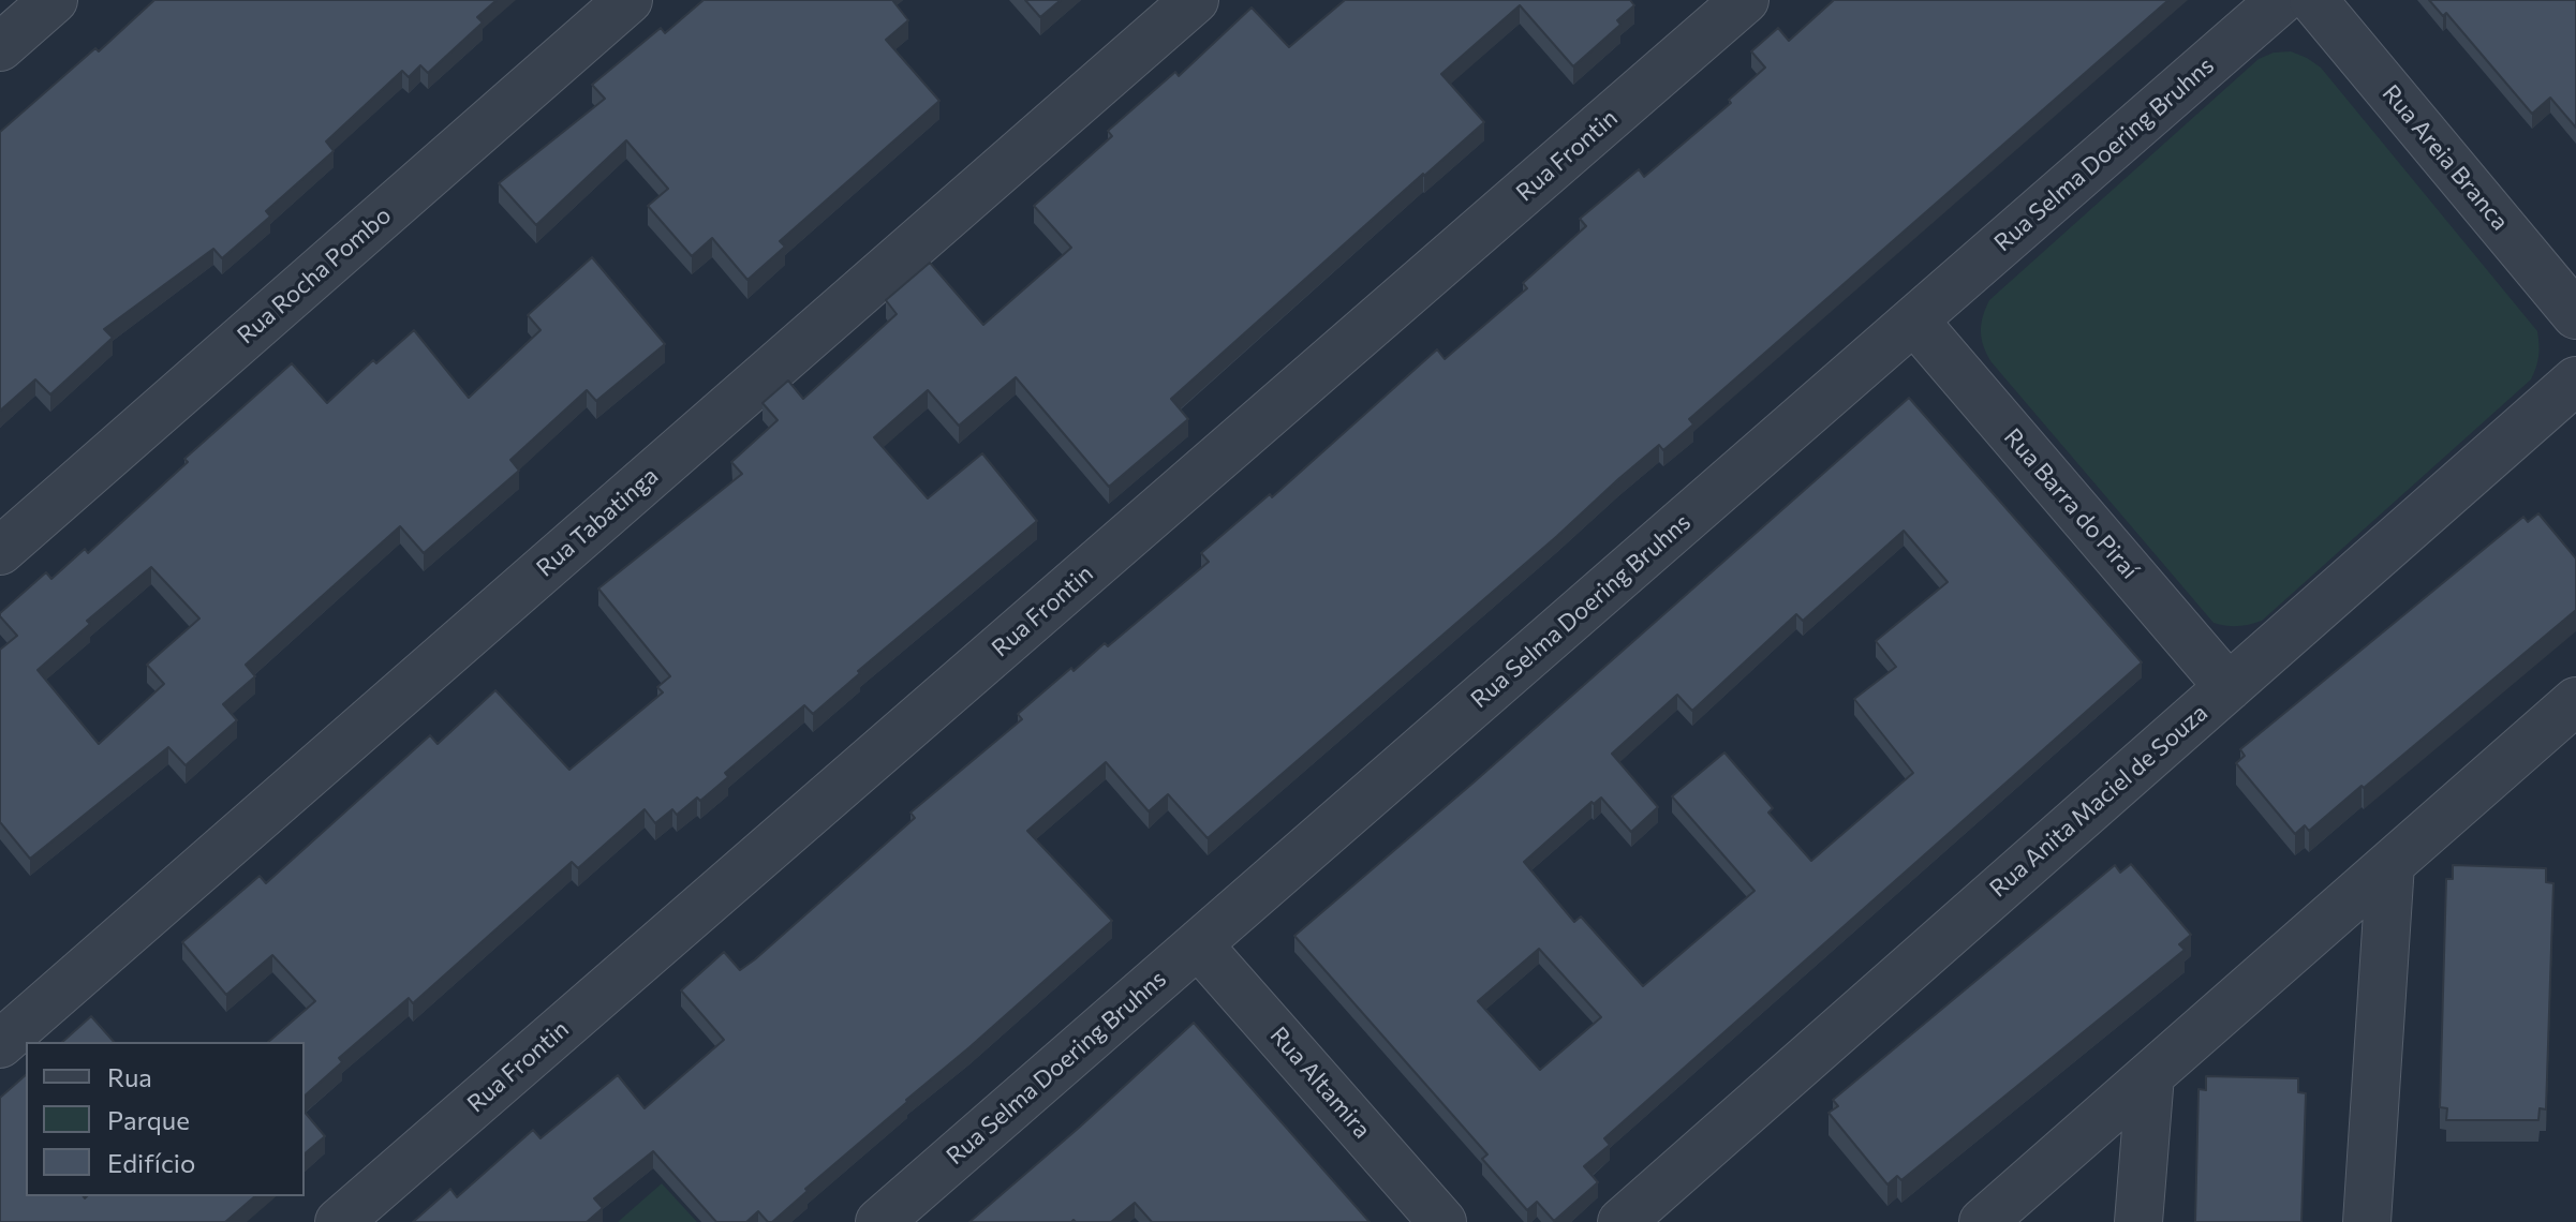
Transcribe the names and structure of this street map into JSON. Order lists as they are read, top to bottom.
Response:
{
  "streets": {
    "street": [
      "Rua Selma Doering Bruhns",
      "Rua Frontin",
      "Rua Areia Branca",
      "Rua Rocha Pombo",
      "Rua Barra do Piraí",
      "Rua Tabatinga",
      "Rua Anita Maciel de Souza",
      "Rua Altamira"
    ]
  },
  "crossings": [
    ["Rua Selma Doering Bruhns", "Rua Barra do Piraí"],
    ["Rua Selma Doering Bruhns", "Rua Altamira"],
    ["Rua Barra do Piraí", "Rua Anita Maciel de Souza"]
  ],
  "legend": ["Rua", "Parque", "Edifício"]
}
